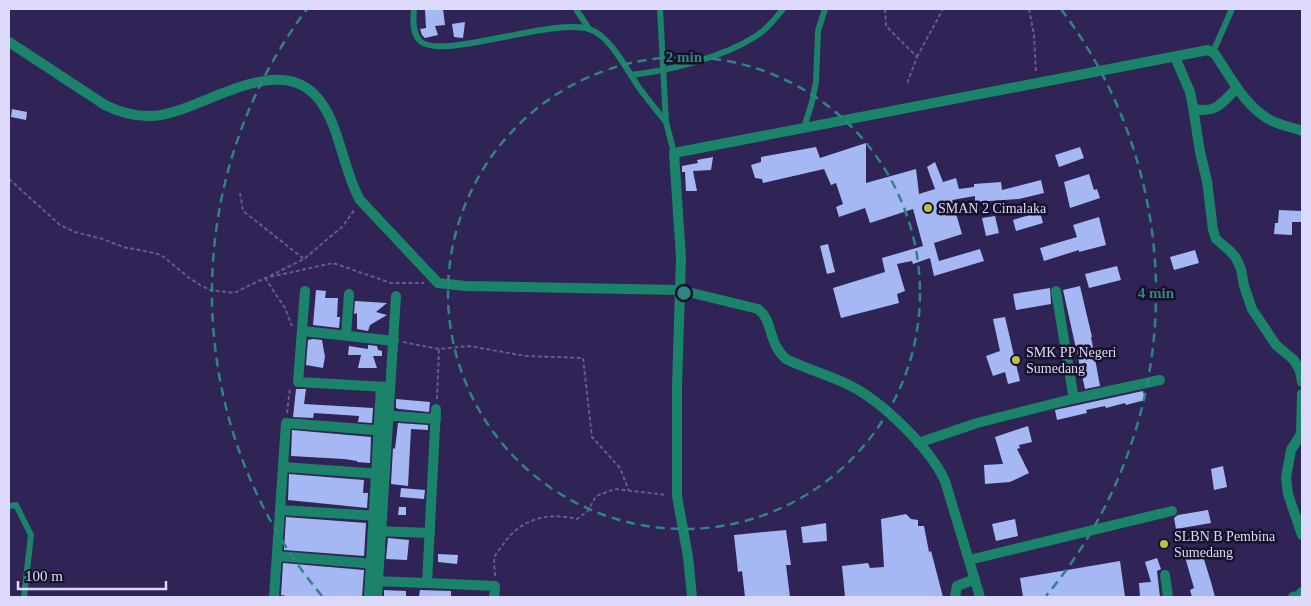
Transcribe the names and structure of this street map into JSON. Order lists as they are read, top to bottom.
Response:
{
  "places": ["SMAN 2 Cimalaka", "SMK PP Negeri Sumedang", "SLBN B Pembina Sumedang"],
  "scale_bar": "100 m",
  "rings": ["2 min", "4 min"]
}
